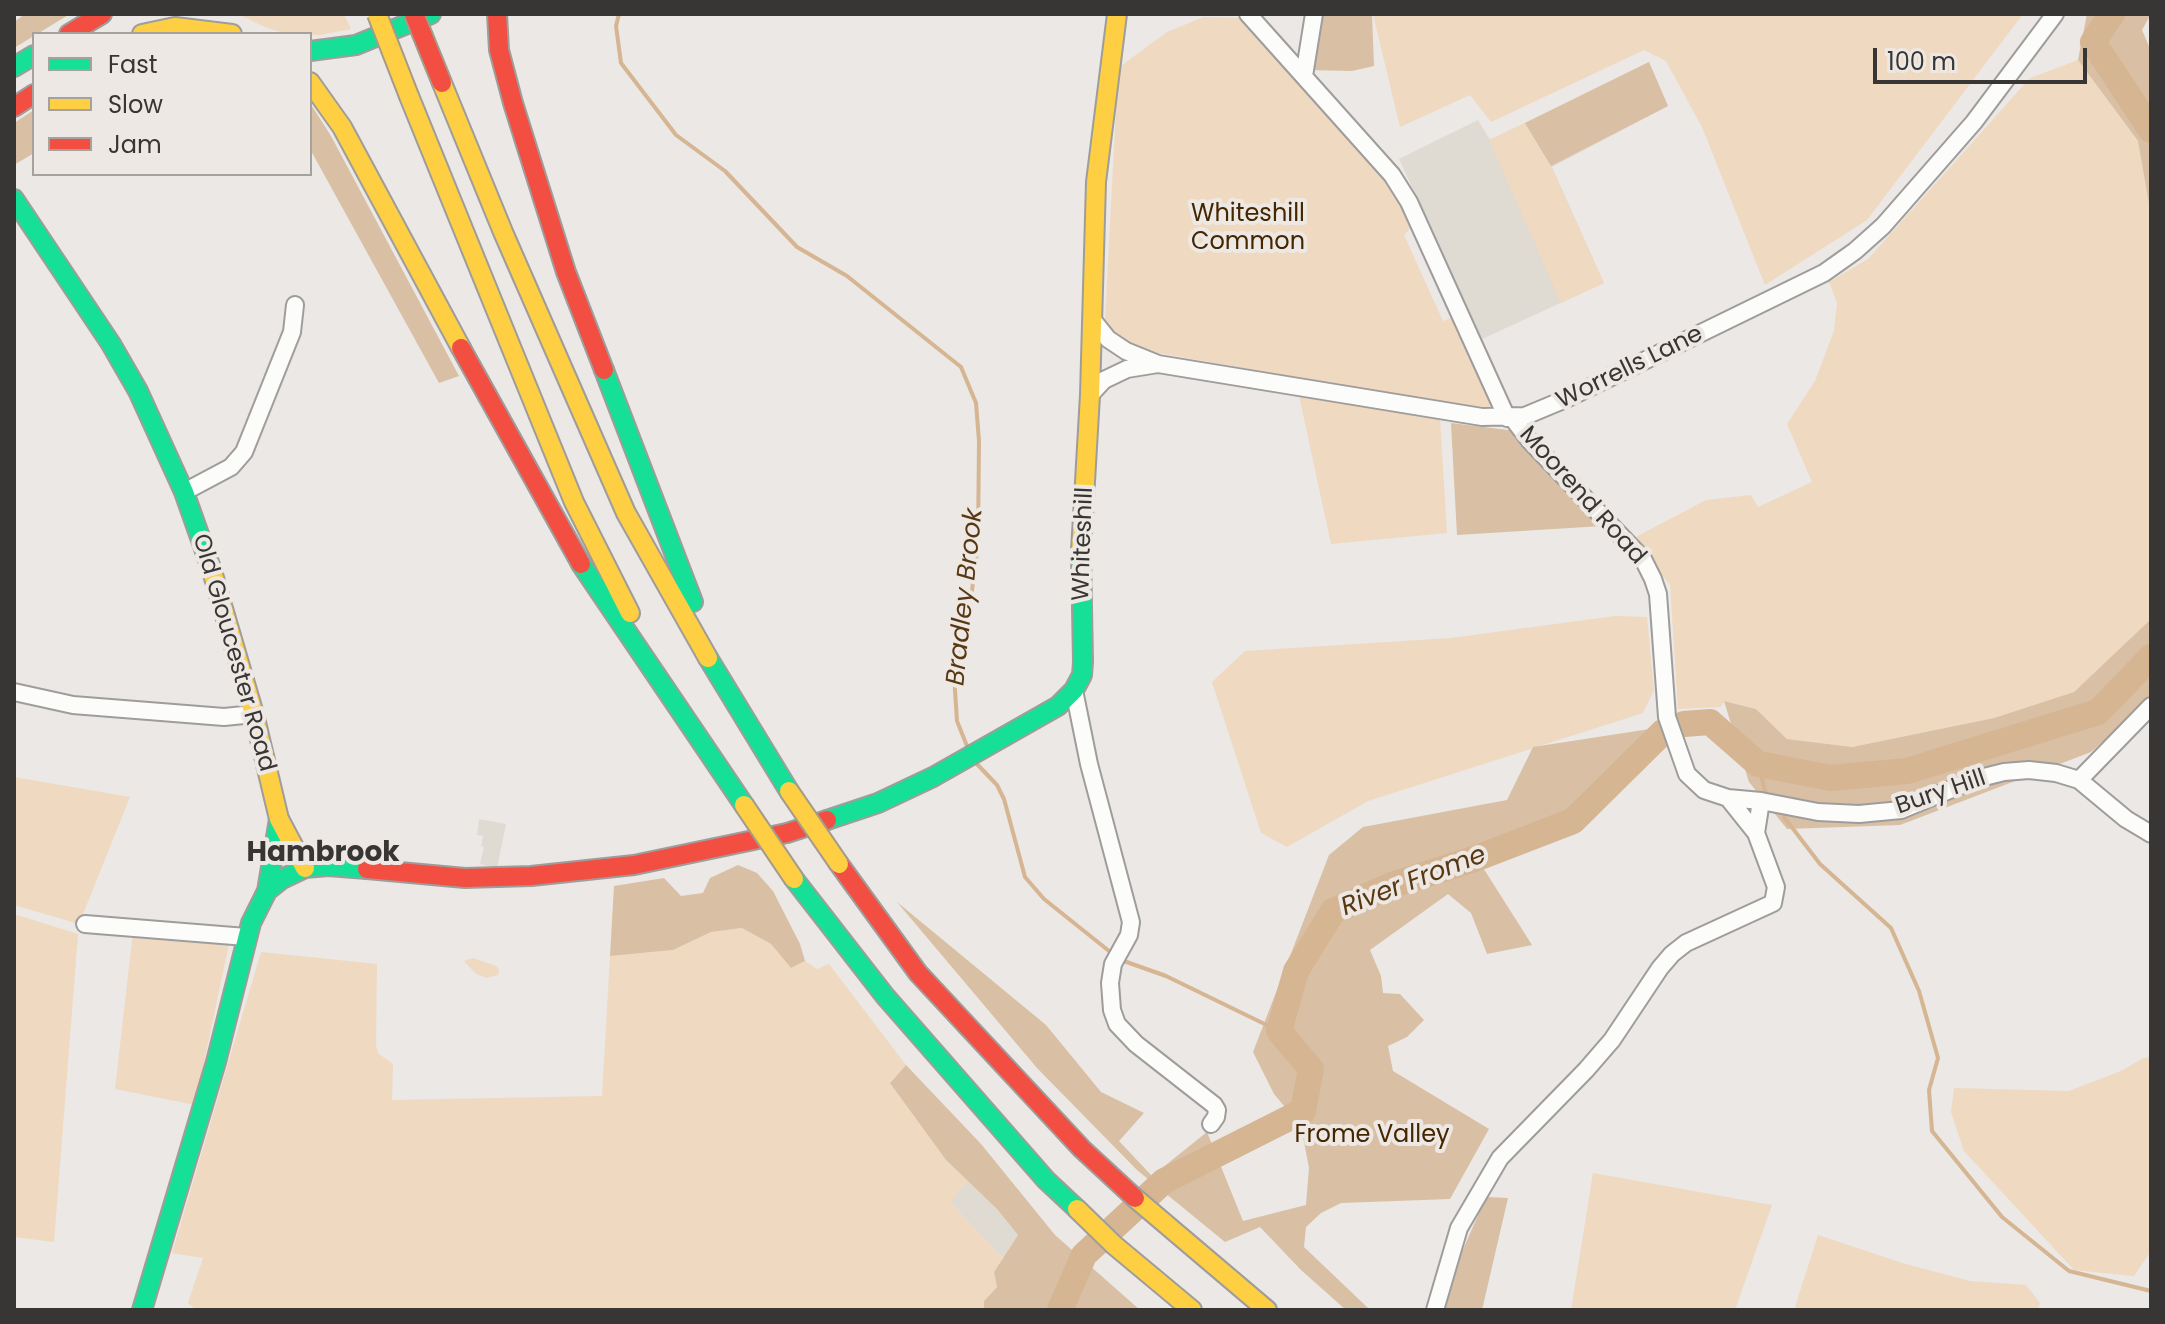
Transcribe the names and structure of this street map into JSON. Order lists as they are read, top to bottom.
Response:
{
  "streets": {
    "main road": ["Whiteshill", "Old Gloucester Road"],
    "street": ["Worrells Lane", "Moorend Road", "Bury Hill"]
  },
  "crossings": [
    ["Worrells Lane", "Moorend Road"],
    ["Worrells Lane", "Whiteshill"],
    ["Moorend Road", "Bury Hill"]
  ],
  "districts": ["Hambrook"],
  "water": ["Bradley Brook", "River Frome"],
  "parks": ["Whiteshill Common", "Frome Valley"],
  "legend": ["Fast", "Slow", "Jam"],
  "scale_bar": "100 m"
}
